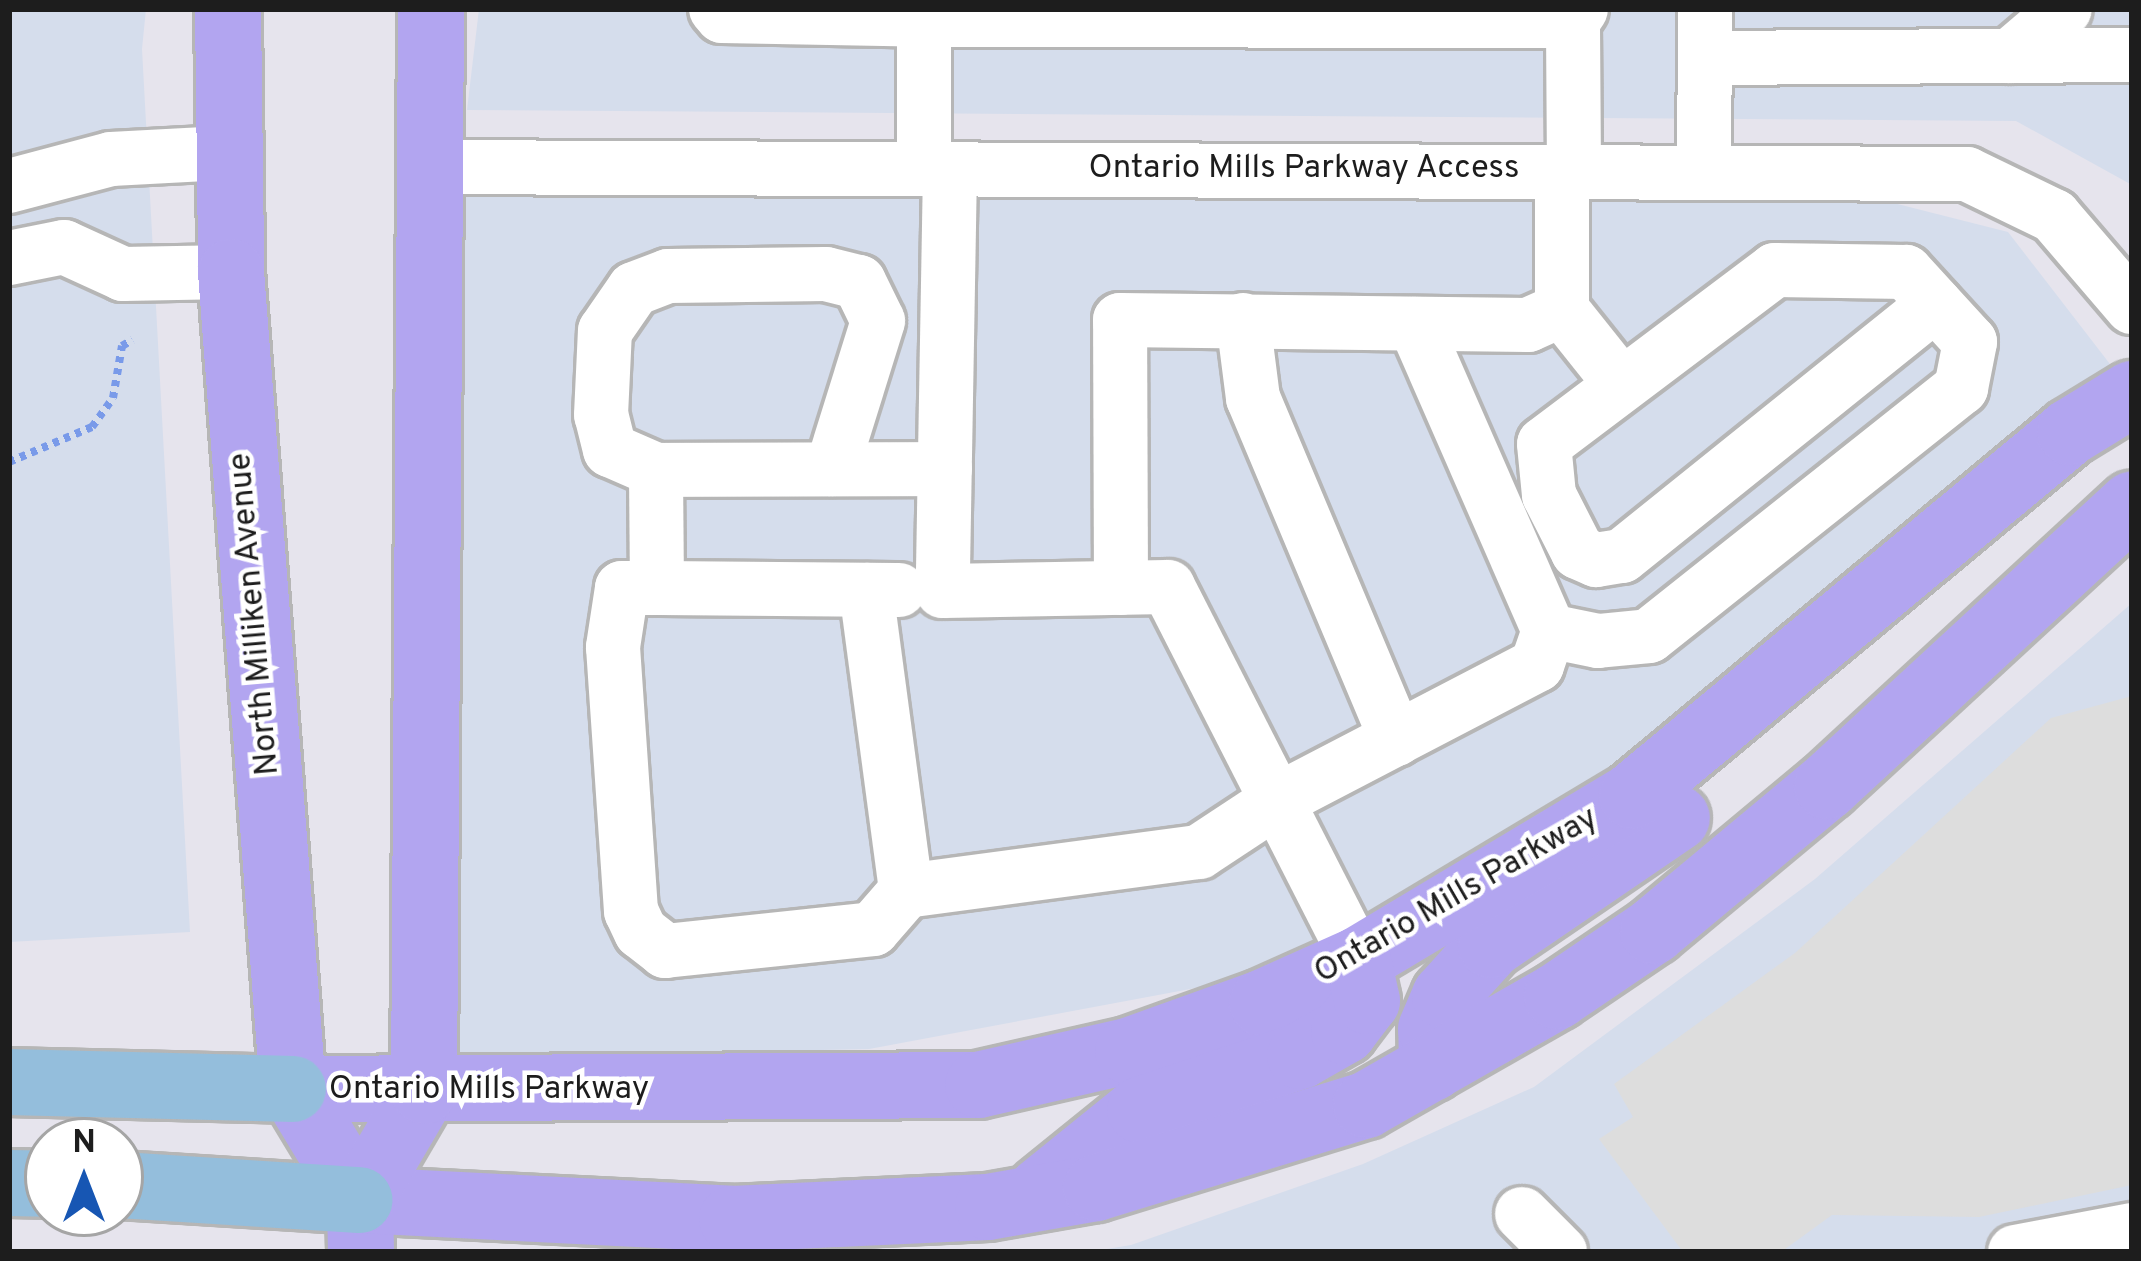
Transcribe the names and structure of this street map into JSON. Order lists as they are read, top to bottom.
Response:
{
  "streets": {
    "main road": ["North Milliken Avenue", "Ontario Mills Parkway"],
    "street": ["Ontario Mills Parkway Access"]
  },
  "crossings": [
    ["North Milliken Avenue", "Ontario Mills Parkway"]
  ],
  "north": "top"
}
